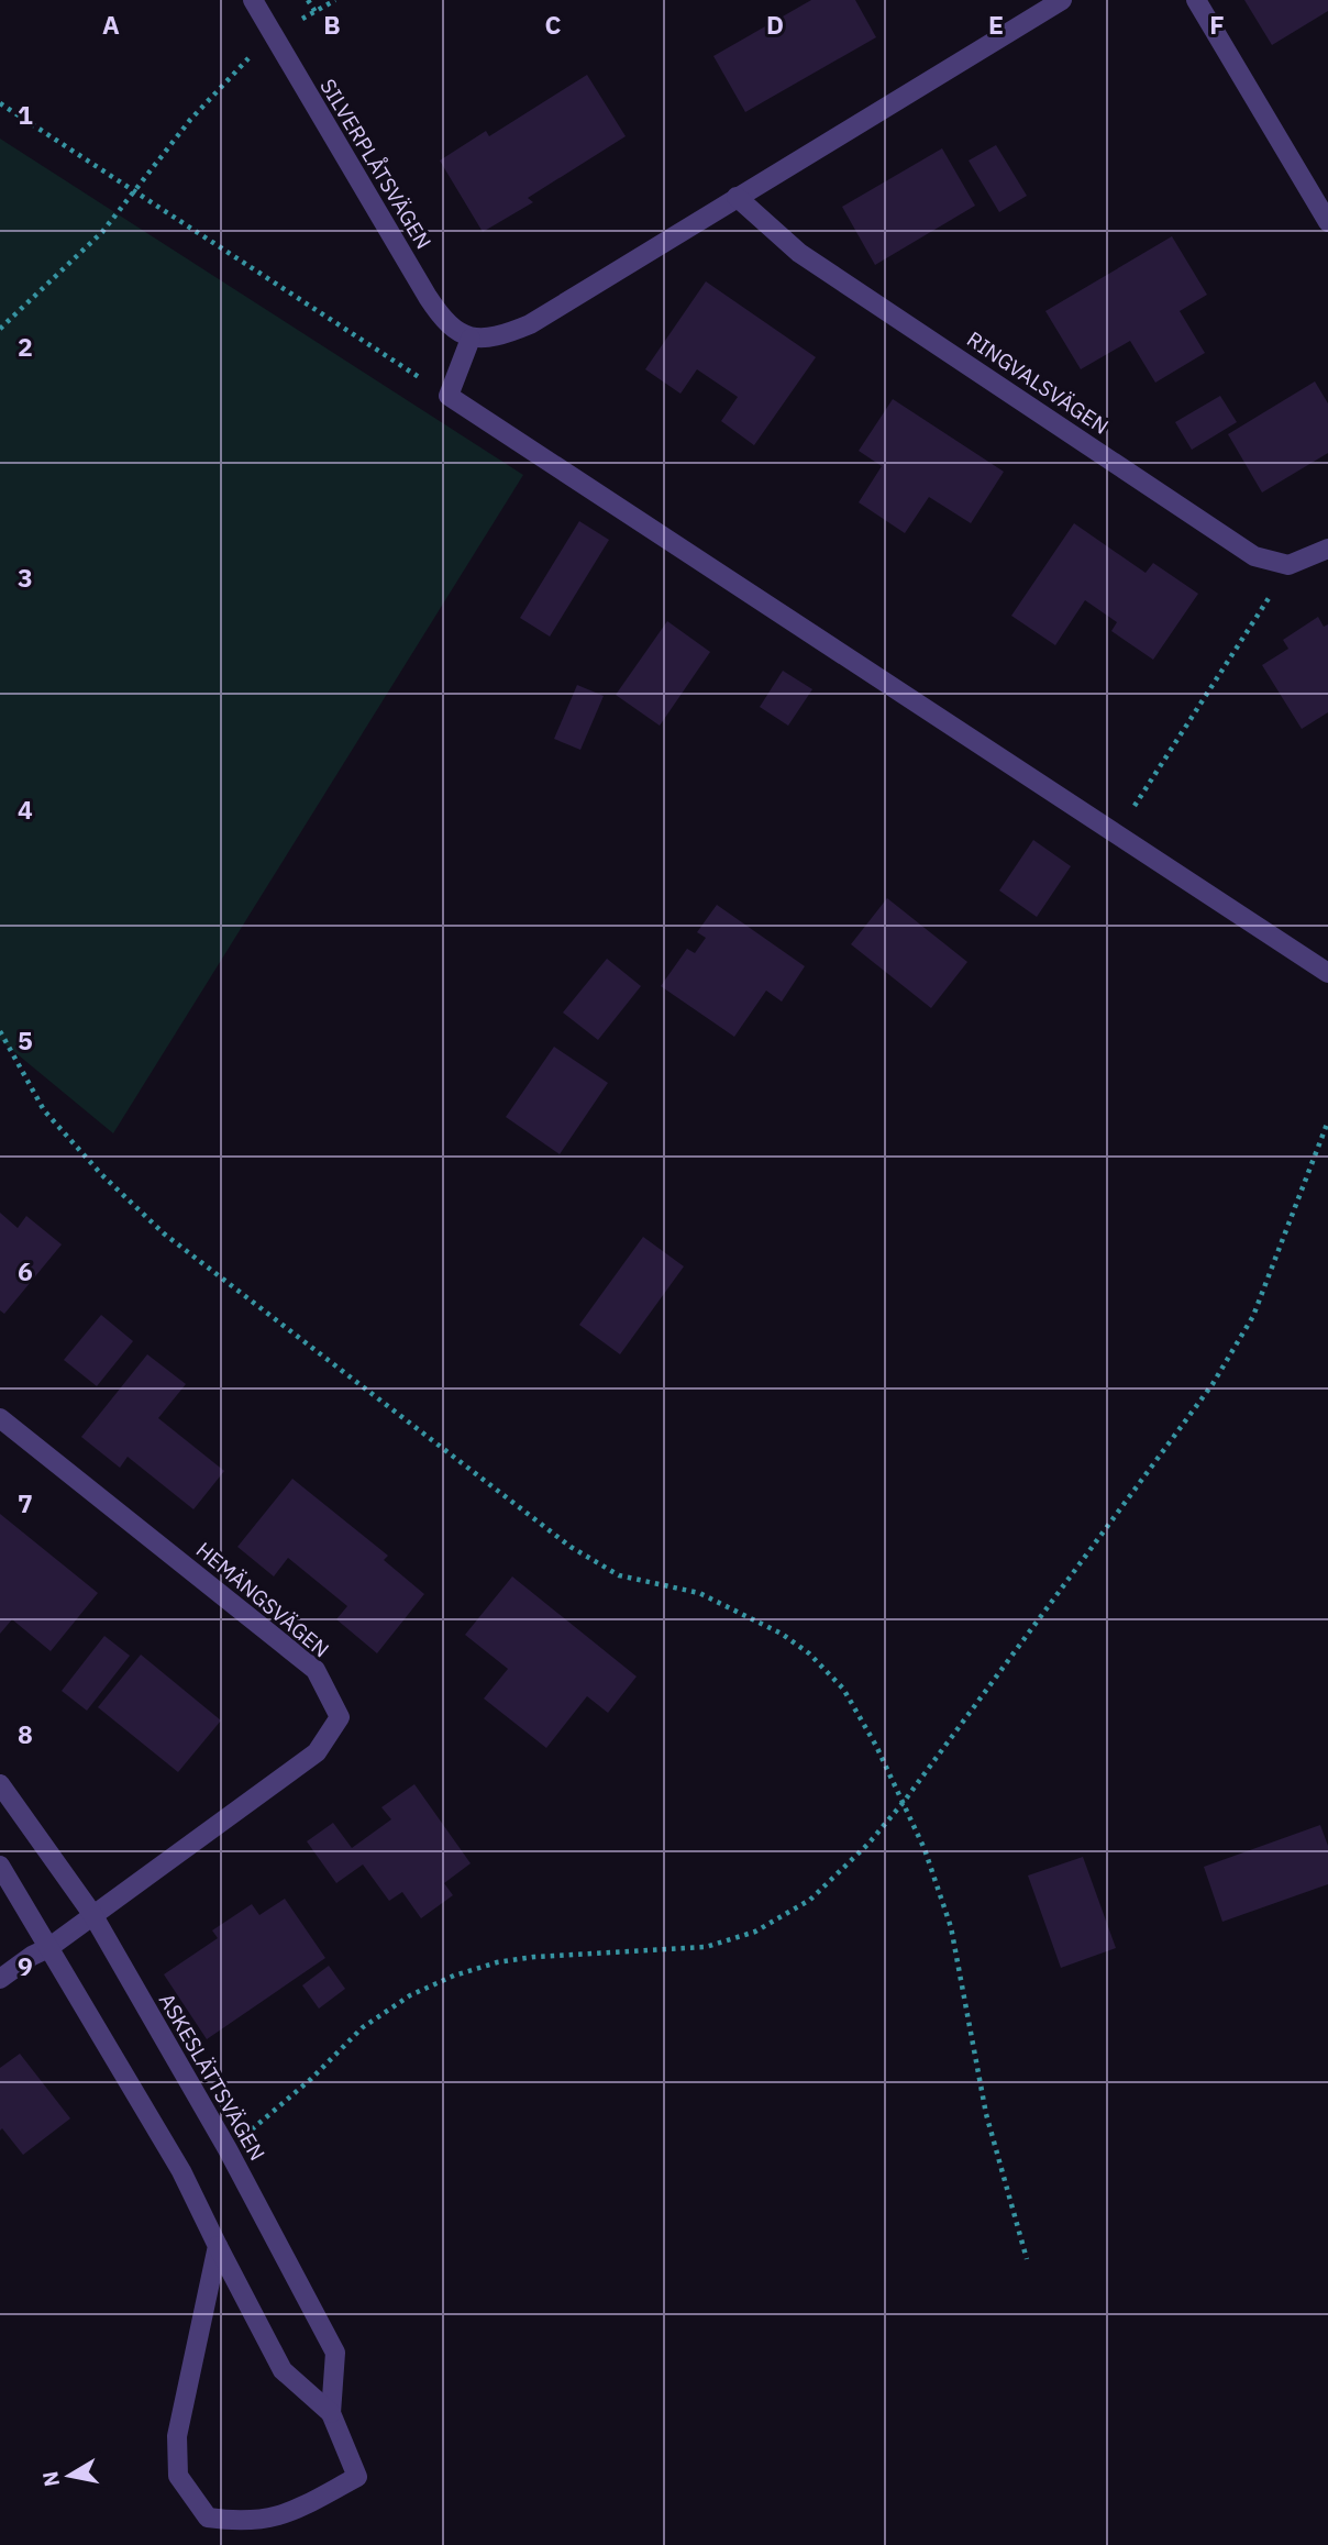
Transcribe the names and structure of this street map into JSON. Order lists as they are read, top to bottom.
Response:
{
  "streets": {
    "street": [
      "SILVERPLÅTSVÄGEN",
      "RINGVALSVÄGEN",
      "HEMÄNGSVÄGEN",
      "ASKESLÄTTSVÄGEN"
    ]
  },
  "crossings": [
    ["HEMÄNGSVÄGEN", "ASKESLÄTTSVÄGEN"]
  ],
  "north": "left",
  "grid": {
    "columns": [
      "A",
      "B",
      "C",
      "D",
      "E",
      "F"
    ],
    "rows": [
      "1",
      "2",
      "3",
      "4",
      "5",
      "6",
      "7",
      "8",
      "9"
    ]
  }
}
